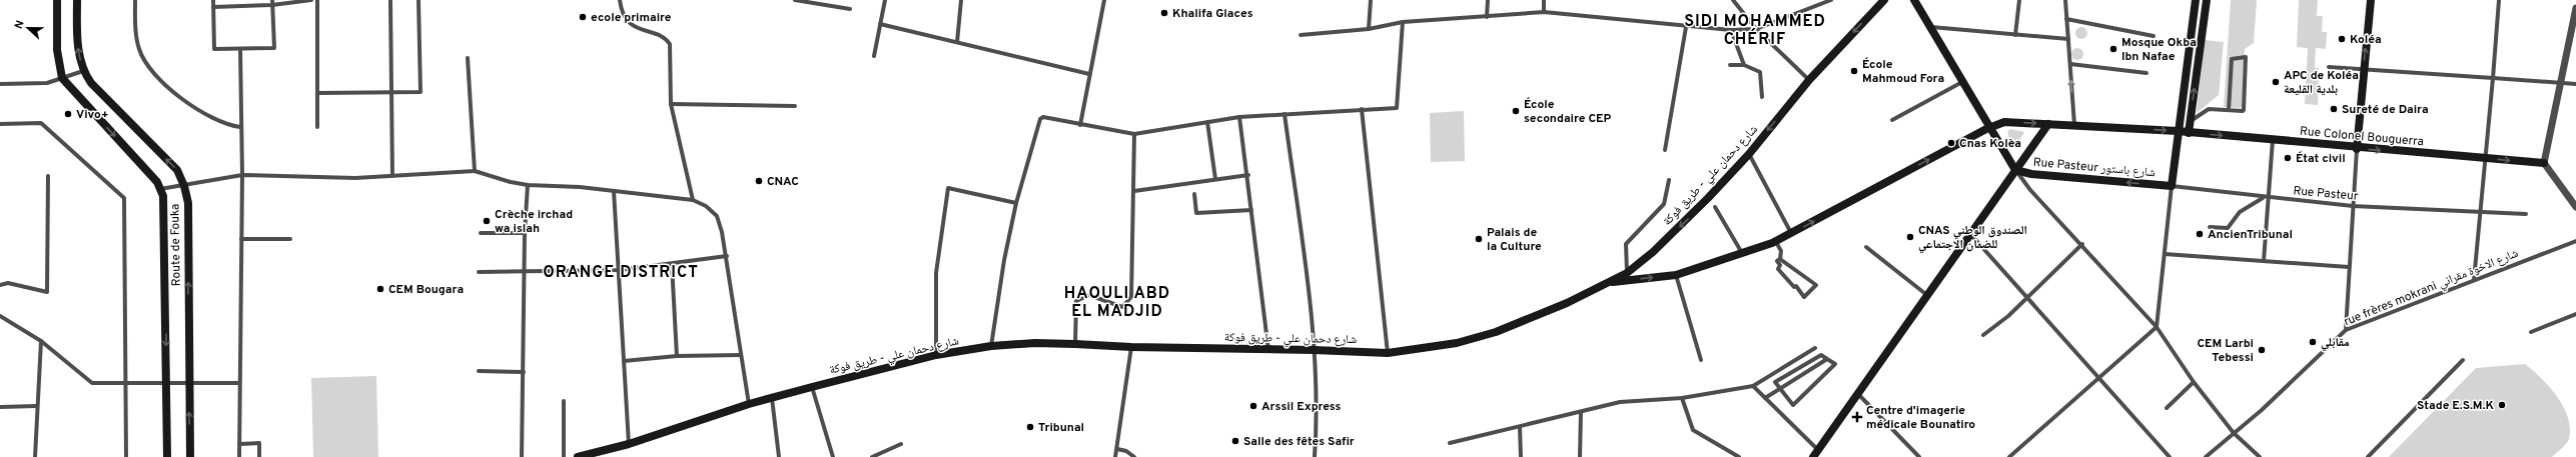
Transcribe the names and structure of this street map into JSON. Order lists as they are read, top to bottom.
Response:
{
  "streets": {
    "main road": [
      "Rue Colonel Bouguerra",
      "Rue Pasteur شارع باستور",
      "شارع دحمان علي - طريق فوكة",
      "Route de Fouka"
    ],
    "street": ["Rue Pasteur", "rue frères mokrani شارع الاخوة مقراني"]
  },
  "crossings": [
    ["Rue Colonel Bouguerra", "شارع دحمان علي - طريق فوكة"],
    ["Rue Pasteur شارع باستور", "Rue Pasteur"]
  ],
  "one_way": ["Rue Colonel Bouguerra", "Rue Pasteur شارع باستور"],
  "districts": ["SIDI MOHAMMED CHÉRIF", "ORANGE DISTRICT", "HAOULI ABD EL MADJID"],
  "places": {
    "other": [
      "Khalifa Glaces",
      "ecole primaire",
      "Koléa",
      "Mosque Okba Ibn Nafae",
      "École Mahmoud Fora",
      "APC de Koléa بلدية القليعة",
      "Sureté de Daira",
      "École secondaire CEP",
      "Vivo+",
      "Cnas Kolèa",
      "État civil",
      "CNAC",
      "Crèche irchad wa islah",
      "AncienTribunal",
      "CNAS الصندوق الوطني للضمان الاجتماعي",
      "Palais de la Culture",
      "CEM Bougara",
      "مقابلي",
      "CEM Larbi Tebessi",
      "Stade E.S.M.K",
      "Arssil Express",
      "Tribunal",
      "Salle des fêtes Safir"
    ],
    "health": ["Centre d'imagerie médicale Bounatiro"]
  },
  "north": "left"
}
